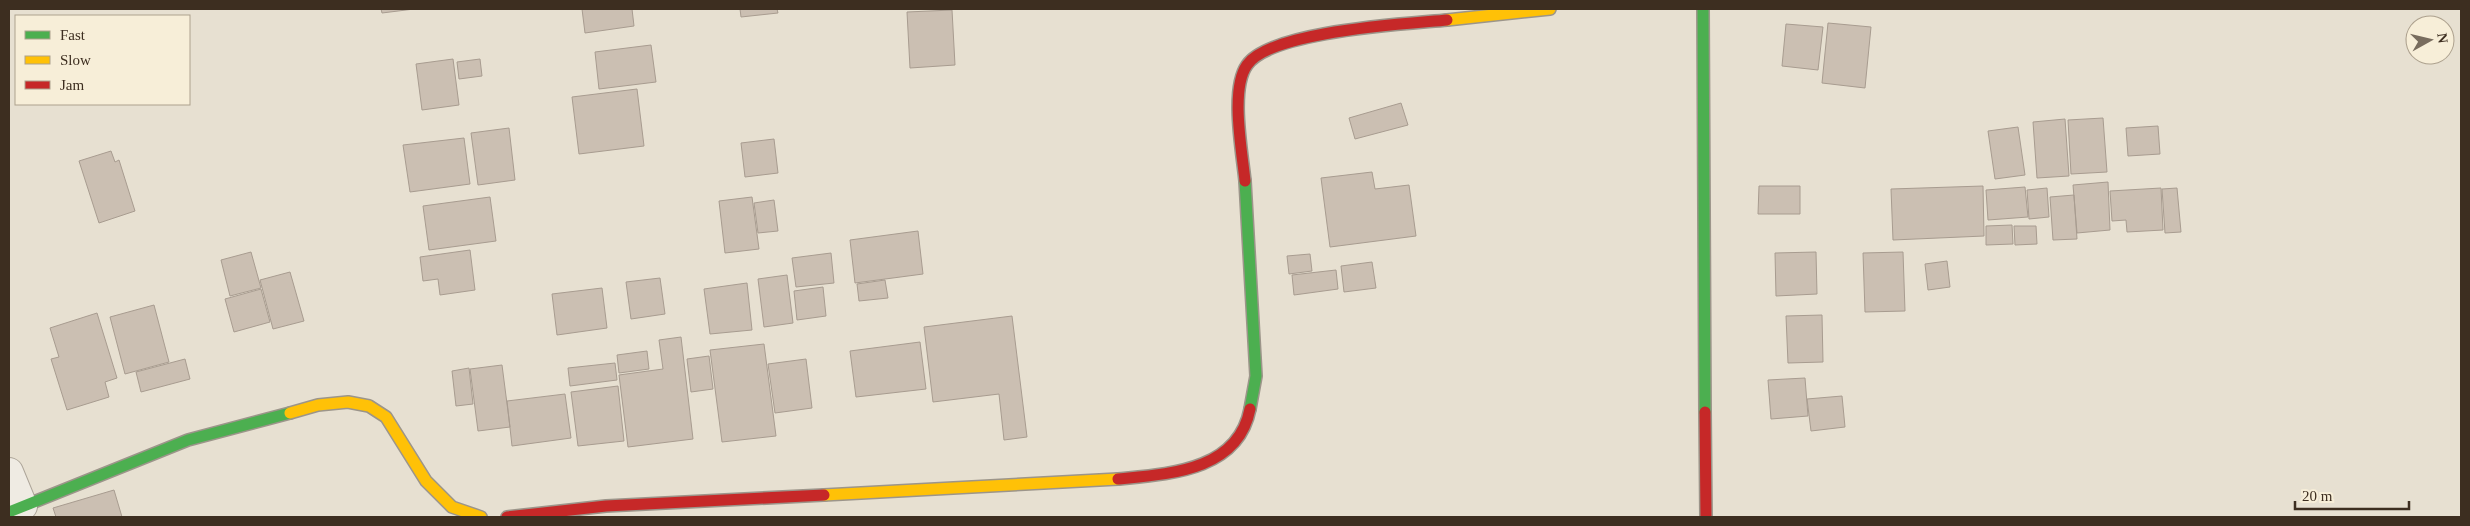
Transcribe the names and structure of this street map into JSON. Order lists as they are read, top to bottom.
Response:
{
  "legend": ["Fast", "Slow", "Jam"],
  "scale_bar": "20 m",
  "north": "right"
}
